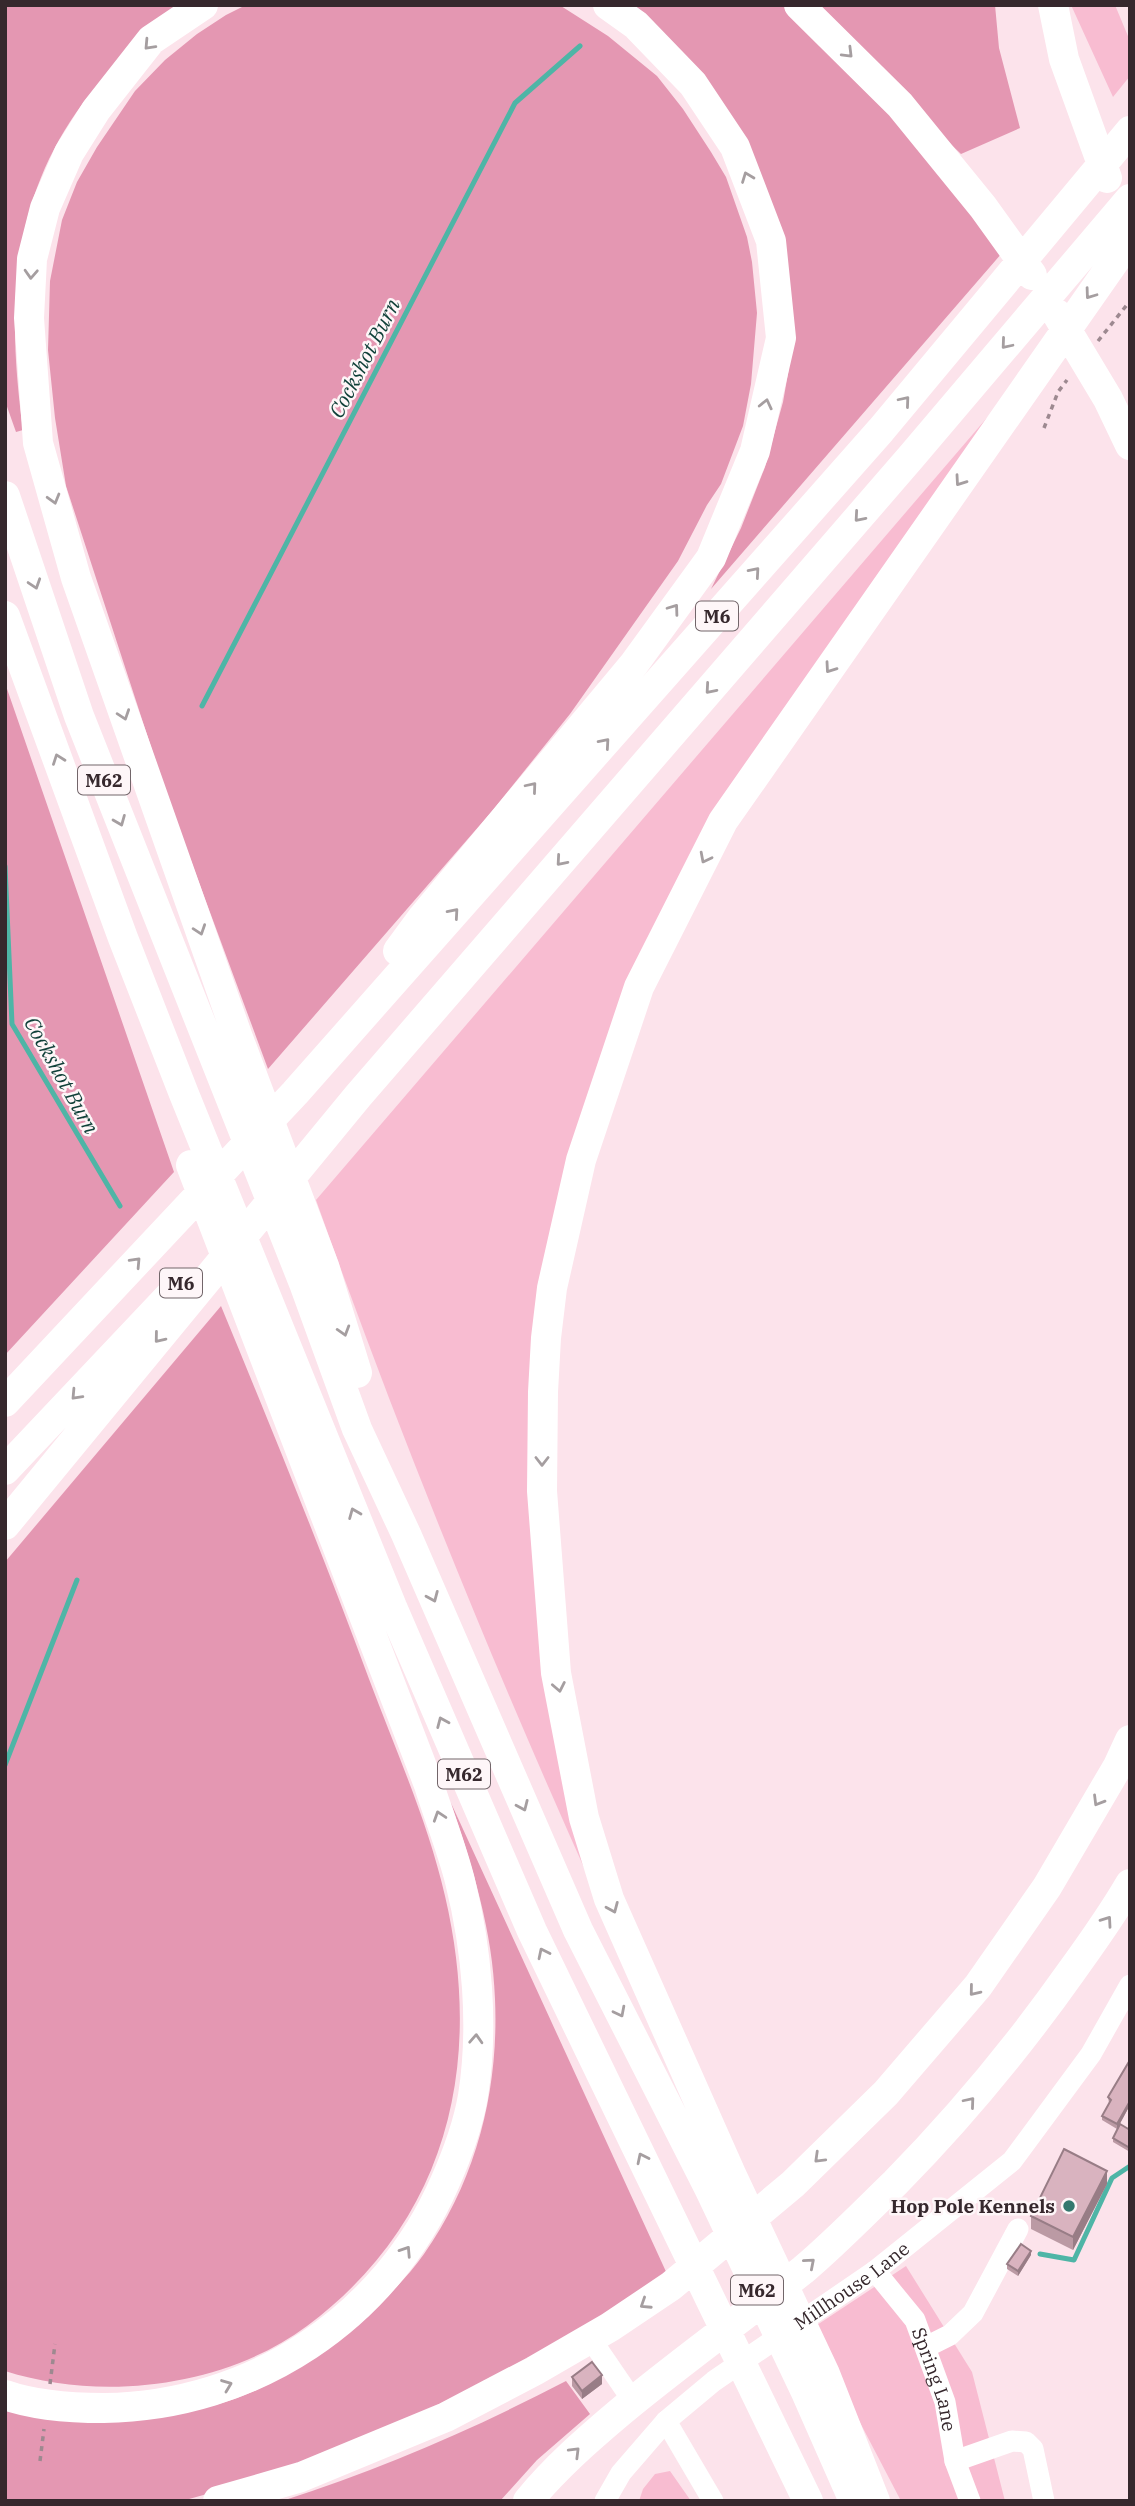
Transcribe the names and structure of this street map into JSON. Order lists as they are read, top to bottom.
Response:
{
  "streets": {
    "highway": ["M6", "M62"],
    "street": ["Millhouse Lane", "Spring Lane"]
  },
  "crossings": [
    ["Millhouse Lane", "Spring Lane"]
  ],
  "water": ["Cockshot Burn"],
  "places": ["Hop Pole Kennels"]
}
